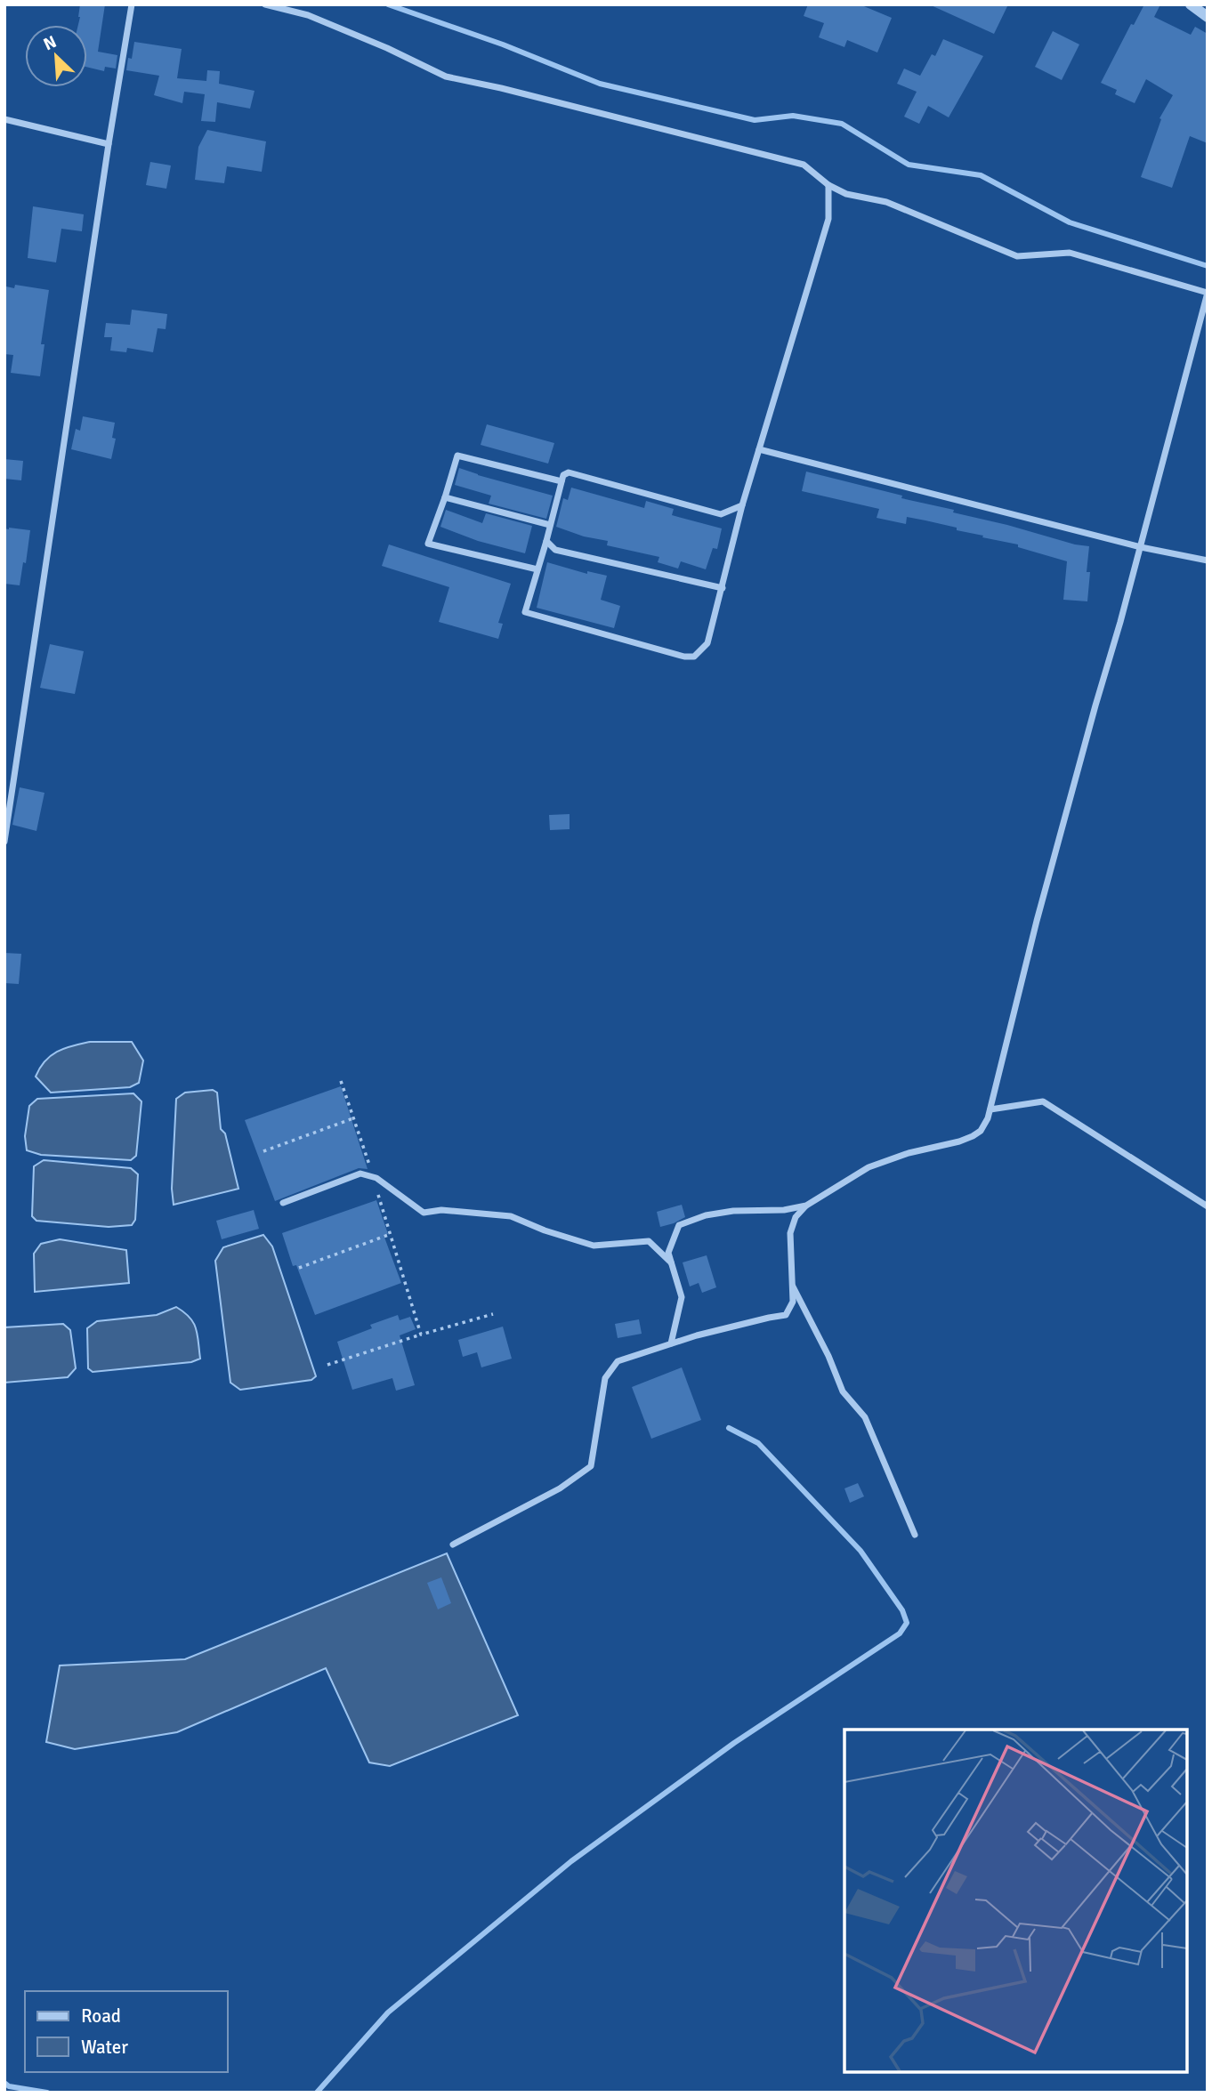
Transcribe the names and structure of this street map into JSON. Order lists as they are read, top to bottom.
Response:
{
  "legend": ["Road", "Water"],
  "north": "top left"
}
